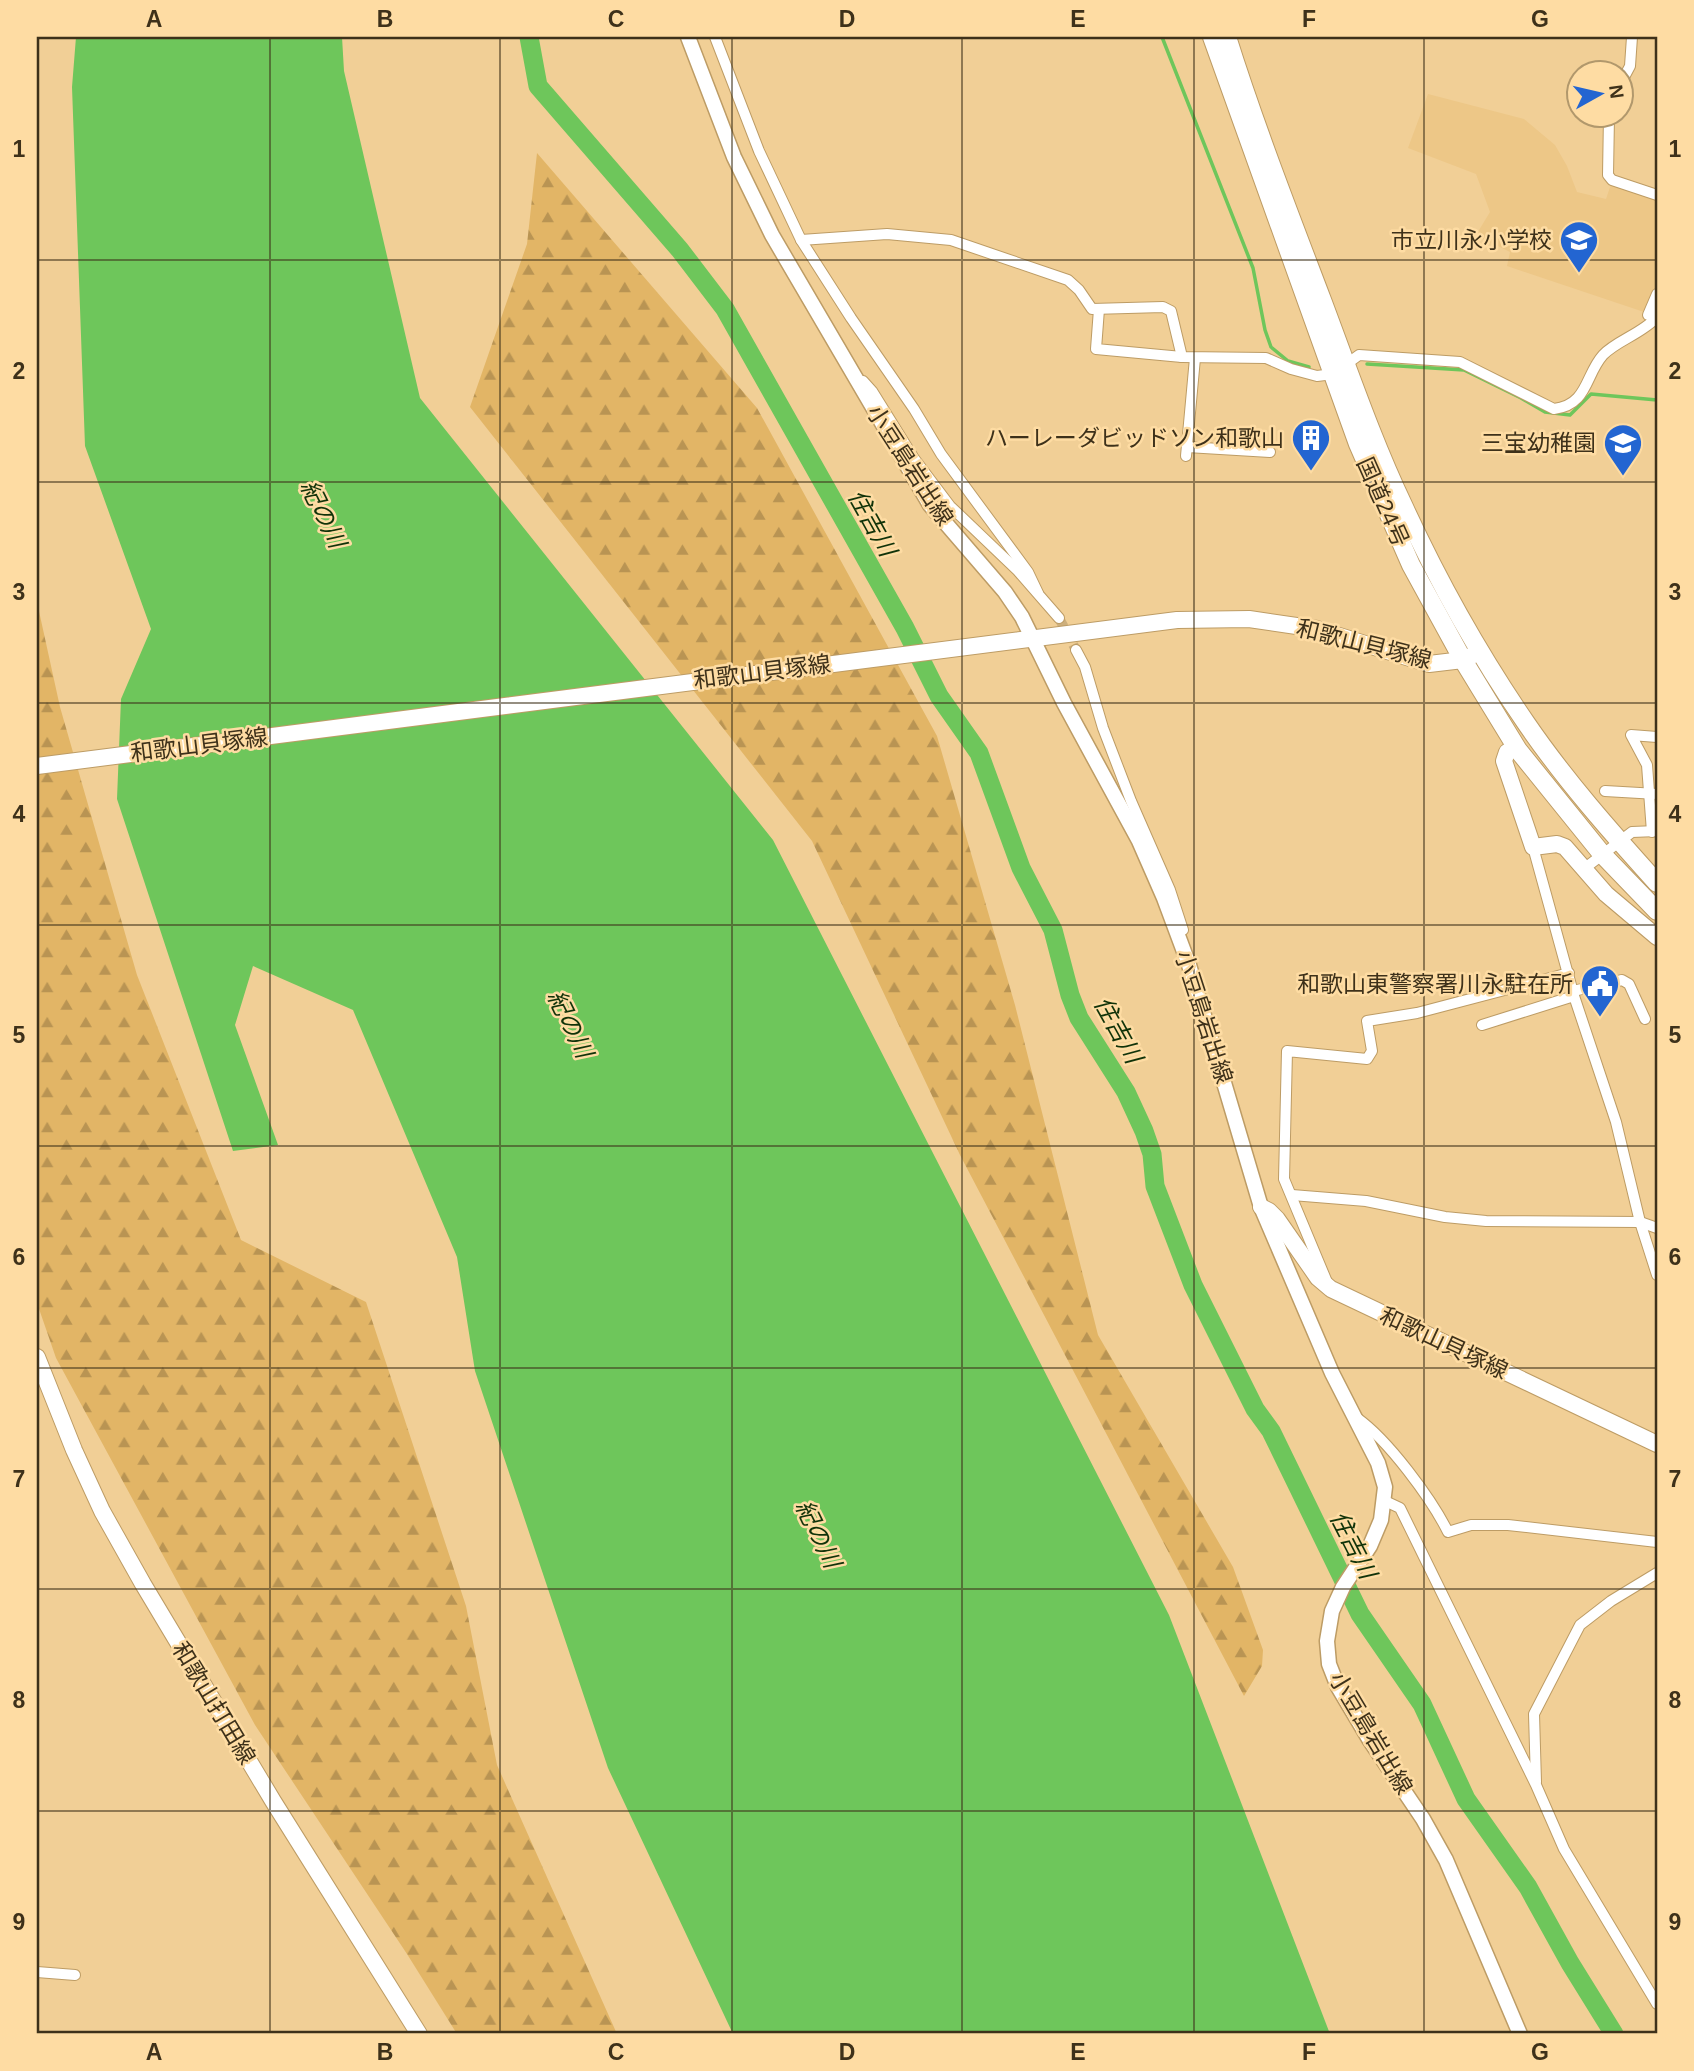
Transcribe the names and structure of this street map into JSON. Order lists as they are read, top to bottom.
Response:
{
  "streets": {
    "highway": ["国道24号"],
    "main road": ["小豆島岩出線", "和歌山貝塚線", "和歌山打田線"]
  },
  "crossings": [
    ["小豆島岩出線", "和歌山貝塚線"],
    ["国道24号", "和歌山貝塚線"]
  ],
  "water": ["紀の川", "住吉川"],
  "places": {
    "school or university": ["市立川永小学校", "三宝幼稚園"],
    "building": ["ハーレーダビッドソン和歌山"],
    "public building": ["和歌山東警察署川永駐在所"]
  },
  "north": "right",
  "grid": {
    "columns": [
      "A",
      "B",
      "C",
      "D",
      "E",
      "F",
      "G"
    ],
    "rows": [
      "1",
      "2",
      "3",
      "4",
      "5",
      "6",
      "7",
      "8",
      "9"
    ]
  }
}
